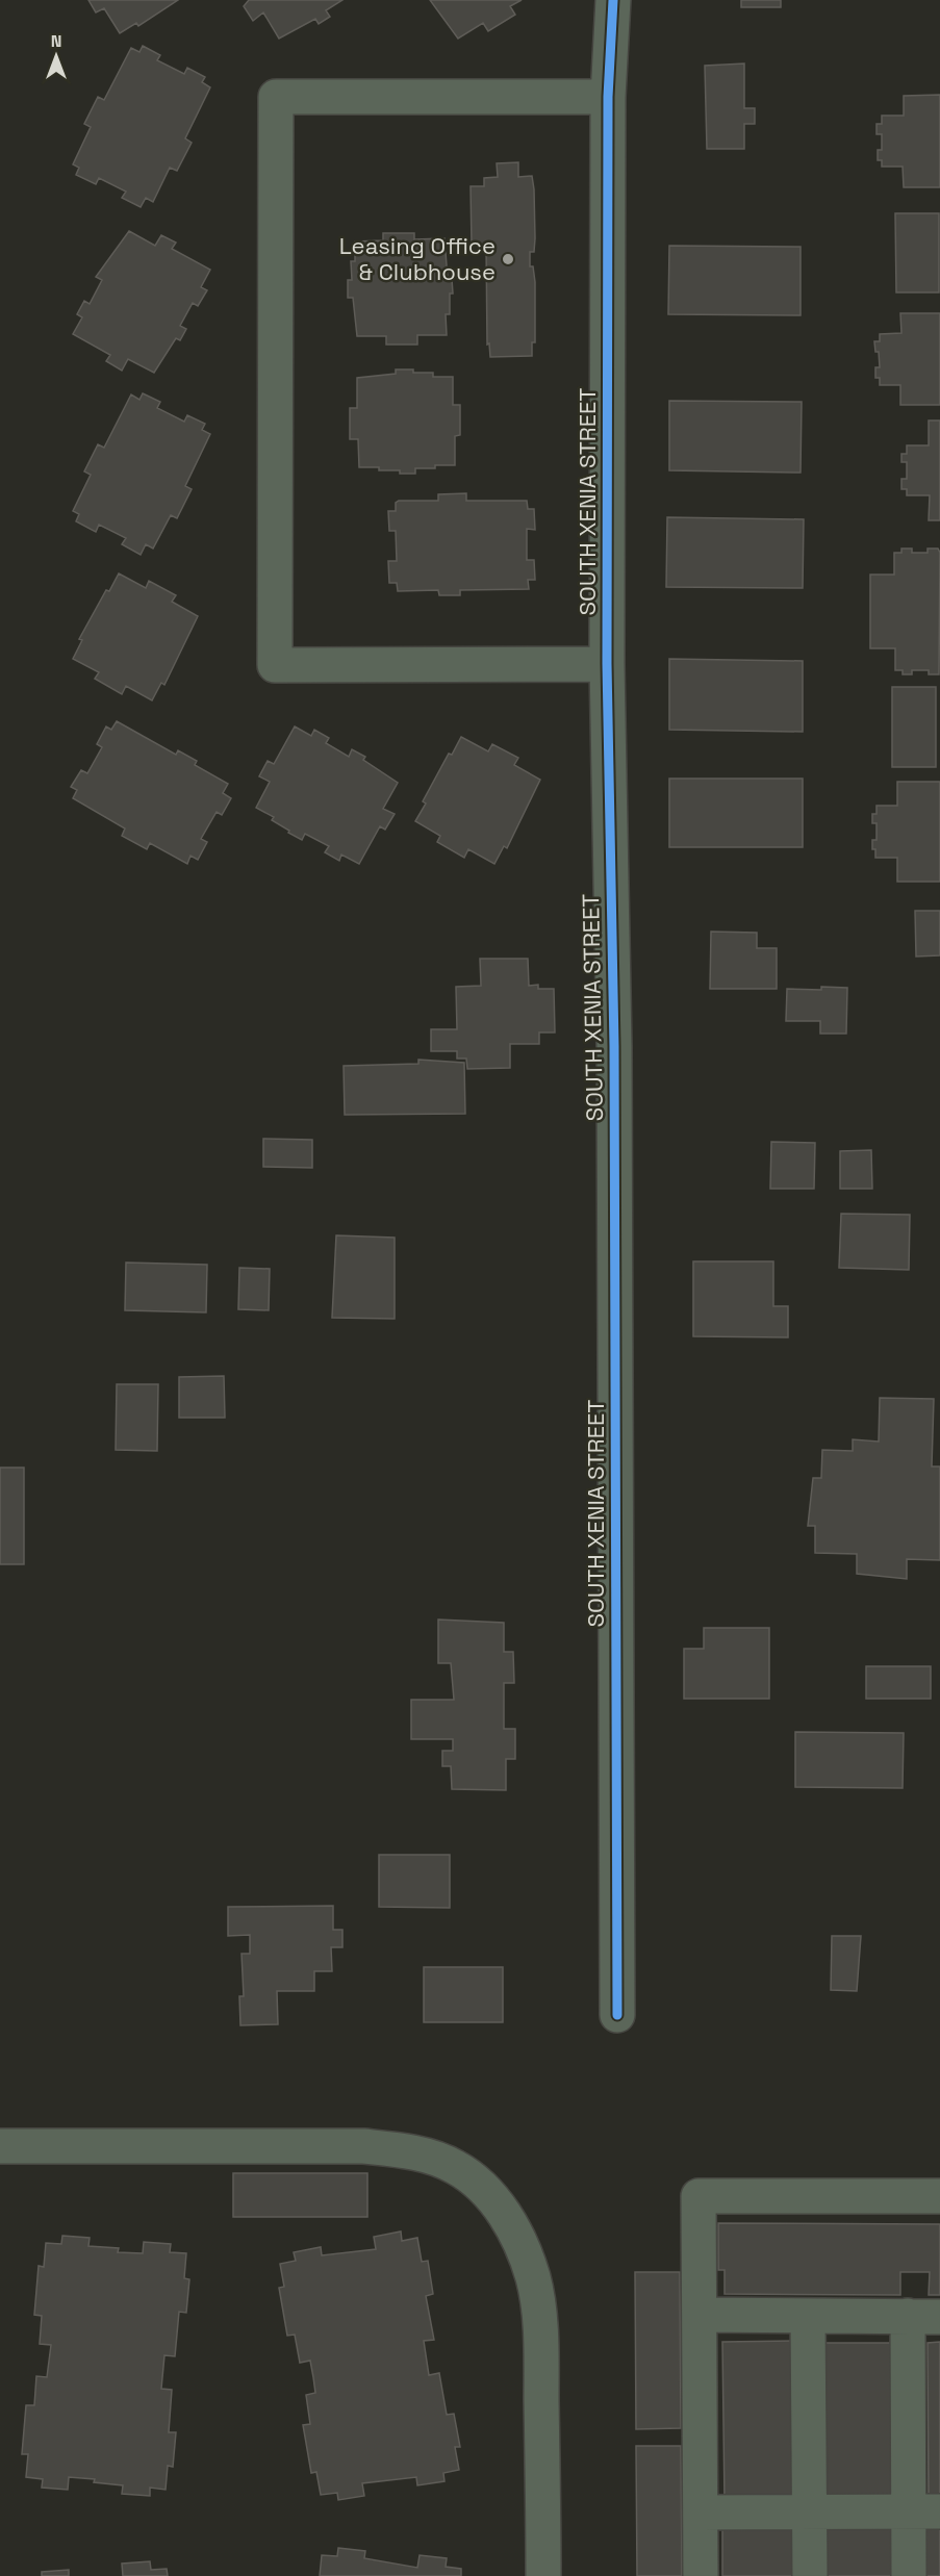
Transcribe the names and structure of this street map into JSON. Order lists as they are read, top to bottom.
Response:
{
  "streets": {
    "street": ["SOUTH XENIA STREET"]
  },
  "places": ["Leasing Office & Clubhouse"],
  "north": "top"
}
